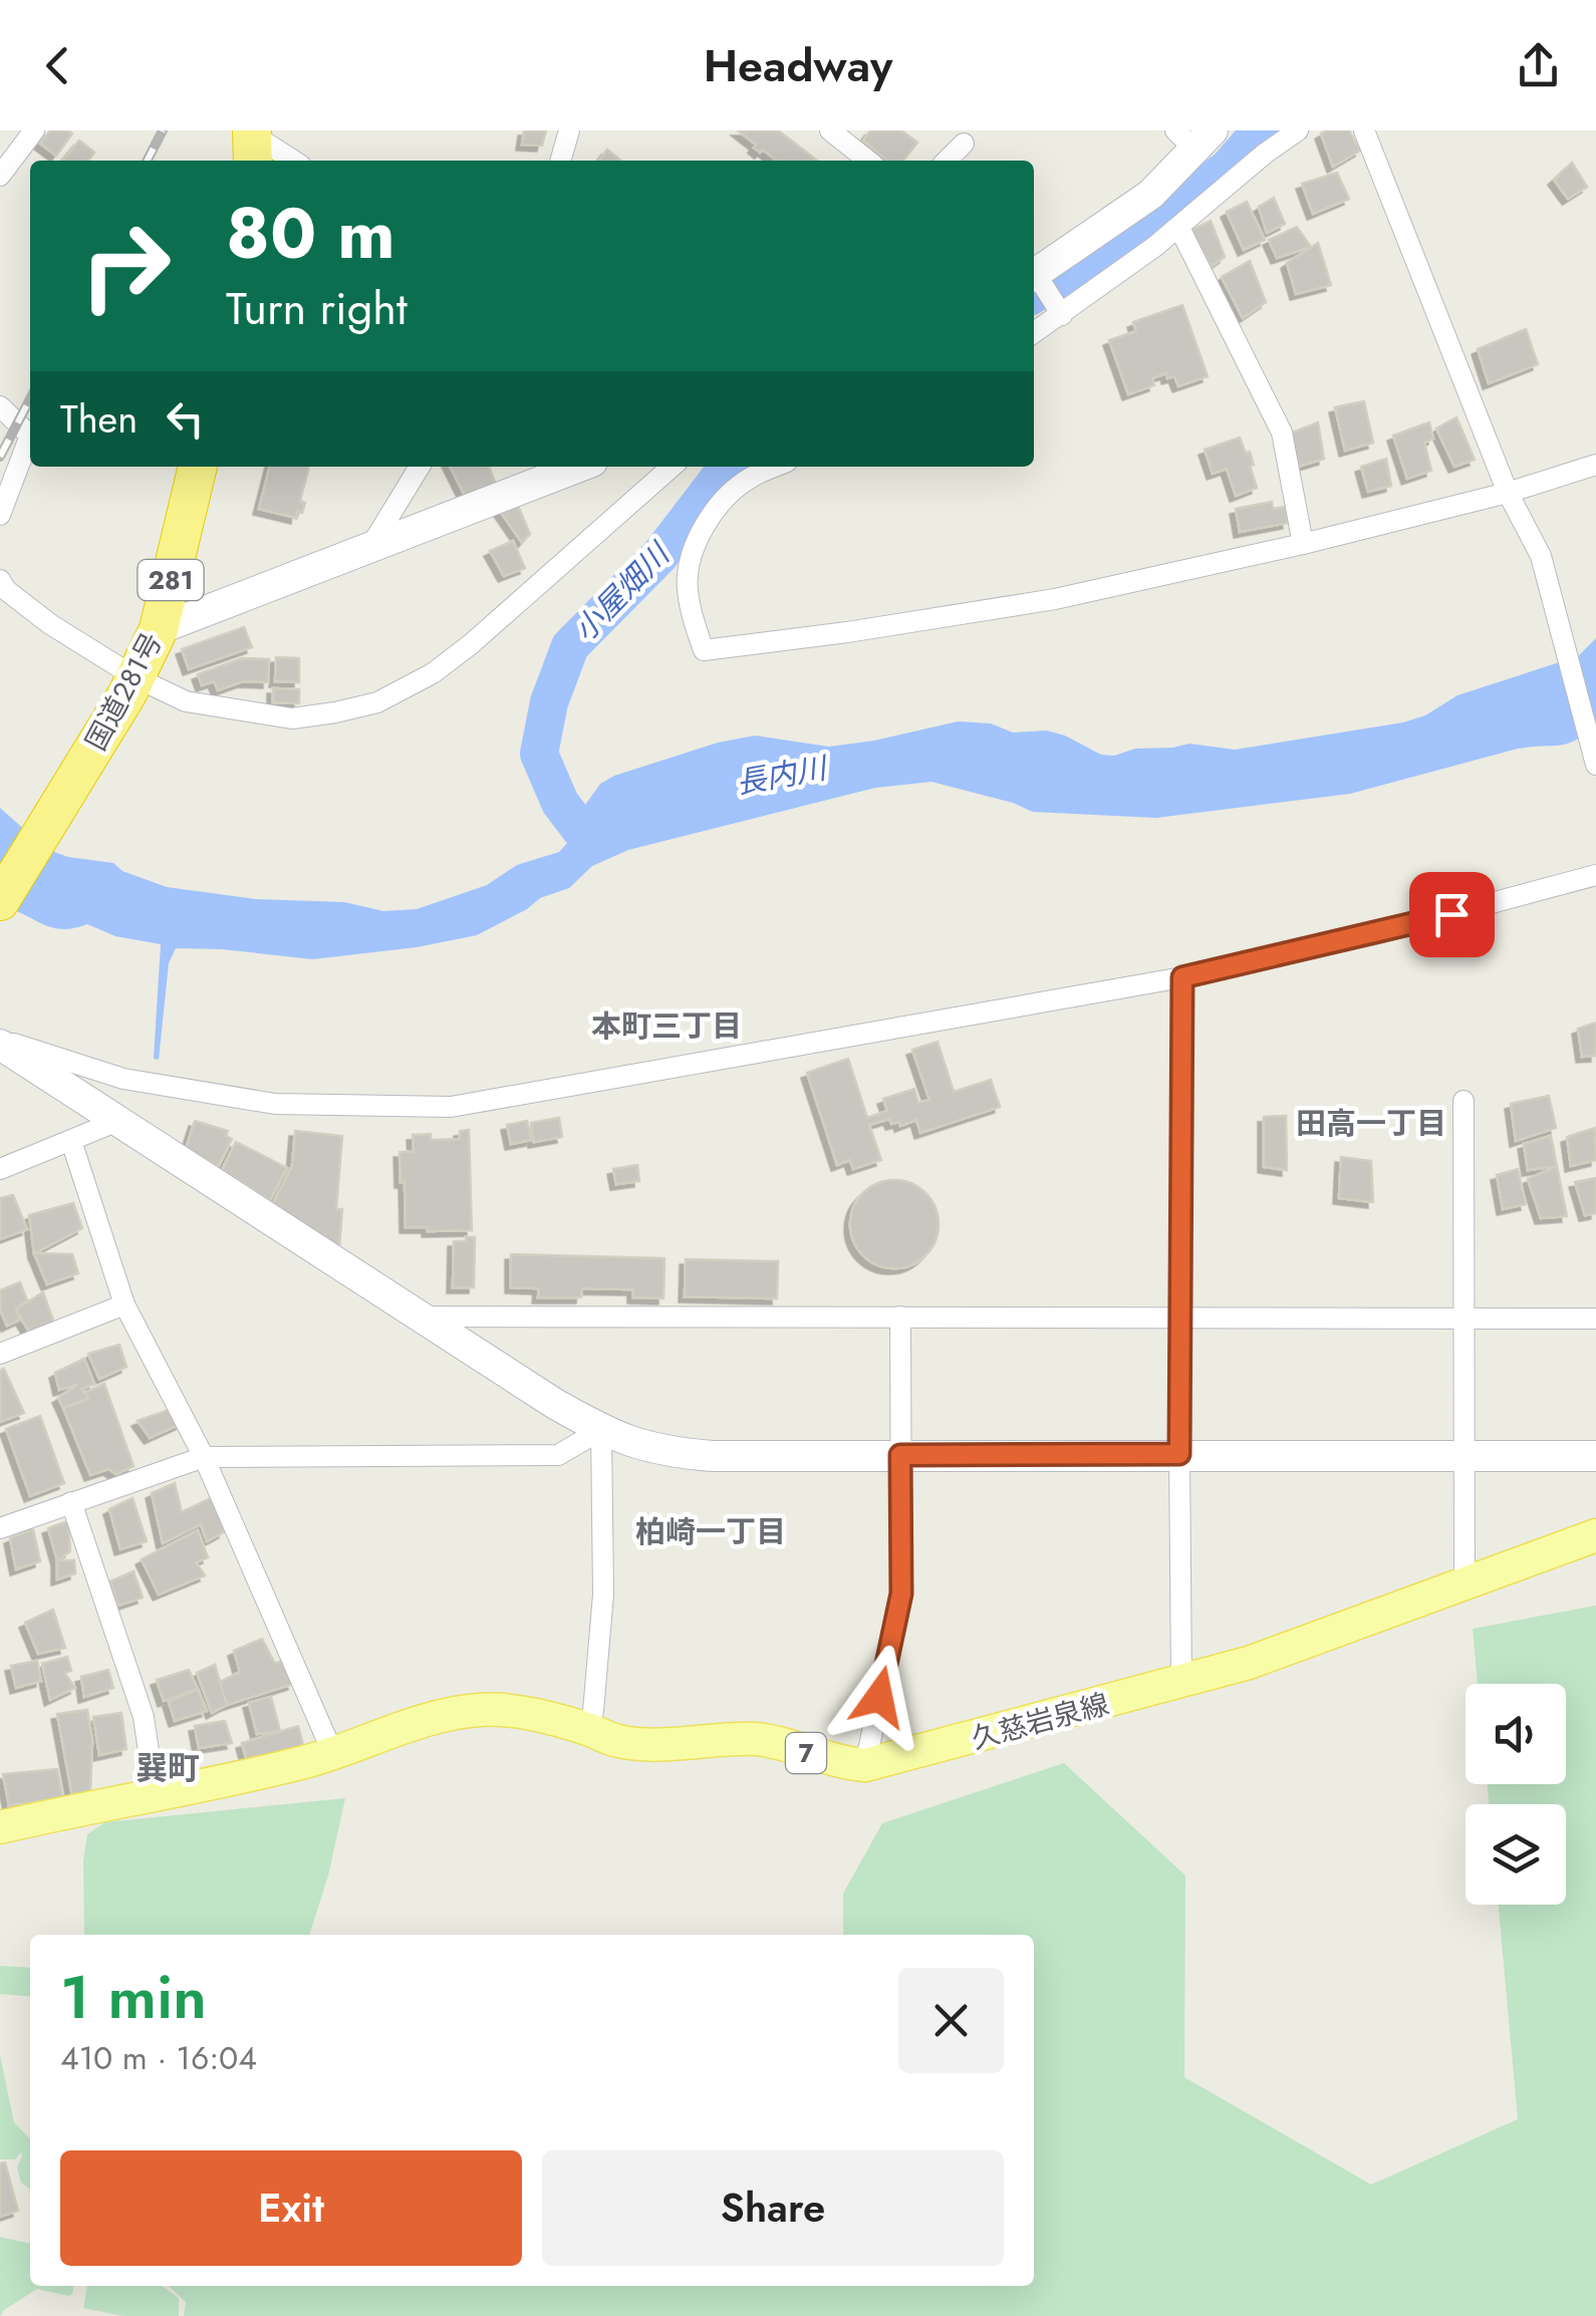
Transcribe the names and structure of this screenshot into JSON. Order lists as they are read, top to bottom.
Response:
{
  "streets": {
    "highway": ["281", "国道281号"],
    "main road": ["久慈岩泉線", "7"]
  },
  "districts": [
    "本町三丁目",
    "田高一丁目",
    "柏崎一丁目",
    "巽町"
  ],
  "water": ["小屋畑川", "長内川"],
  "page": {
    "header": "Headway",
    "turn": ["80 m", "Turn right"],
    "then": "Then",
    "heading": ["1 min", "410 m · 16:04"],
    "buttons": ["Exit", "Share"]
  }
}
